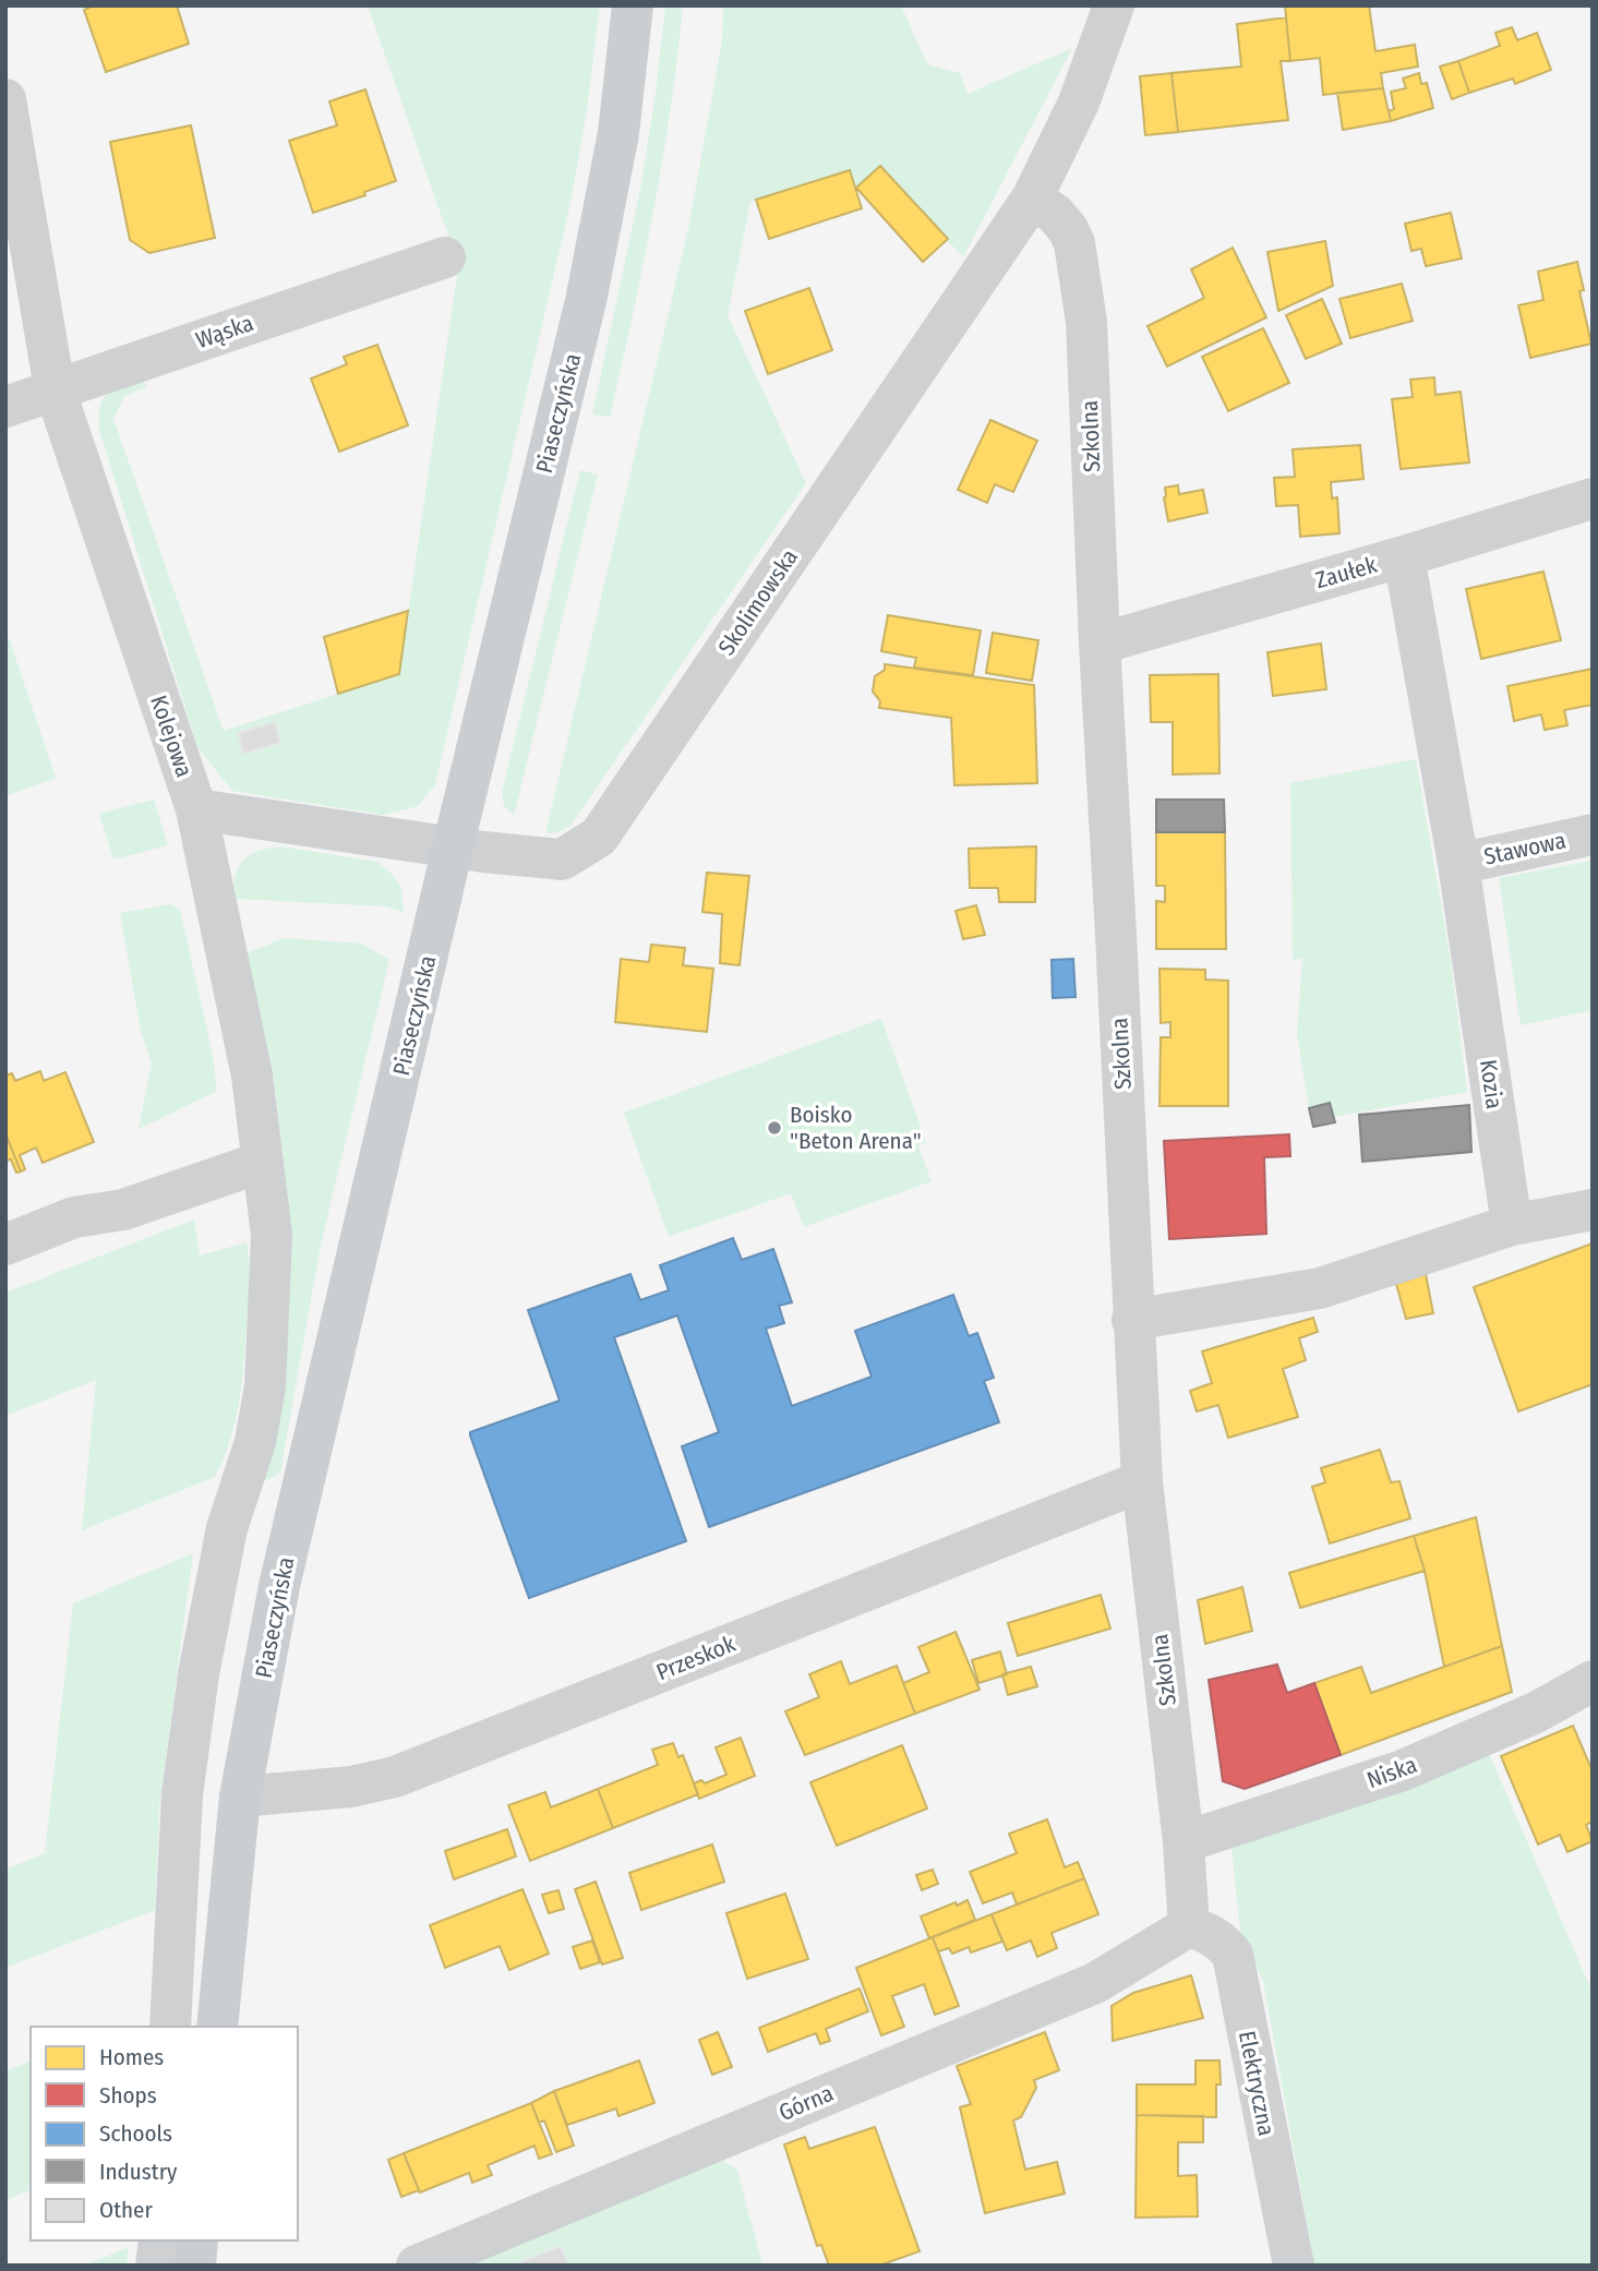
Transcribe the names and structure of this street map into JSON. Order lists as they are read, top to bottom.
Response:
{
  "streets": {
    "main road": ["Piaseczyńska"],
    "street": [
      "Wąska",
      "Szkolna",
      "Zaułek",
      "Skolimowska",
      "Kolejowa",
      "Stawowa",
      "Kozia",
      "Przeskok",
      "Niska",
      "Elektryczna",
      "Górna"
    ]
  },
  "crossings": [
    ["Wąska", "Kolejowa"],
    ["Piaseczyńska", "Skolimowska"],
    ["Piaseczyńska", "Przeskok"],
    ["Szkolna", "Zaułek"],
    ["Szkolna", "Skolimowska"],
    ["Szkolna", "Przeskok"],
    ["Szkolna", "Niska"],
    ["Szkolna", "Elektryczna"],
    ["Szkolna", "Górna"],
    ["Zaułek", "Kozia"],
    ["Skolimowska", "Kolejowa"],
    ["Stawowa", "Kozia"],
    ["Elektryczna", "Górna"]
  ],
  "places": ["Boisko \"Beton Arena\""],
  "legend": [
    "Homes",
    "Shops",
    "Schools",
    "Industry",
    "Other"
  ]
}
